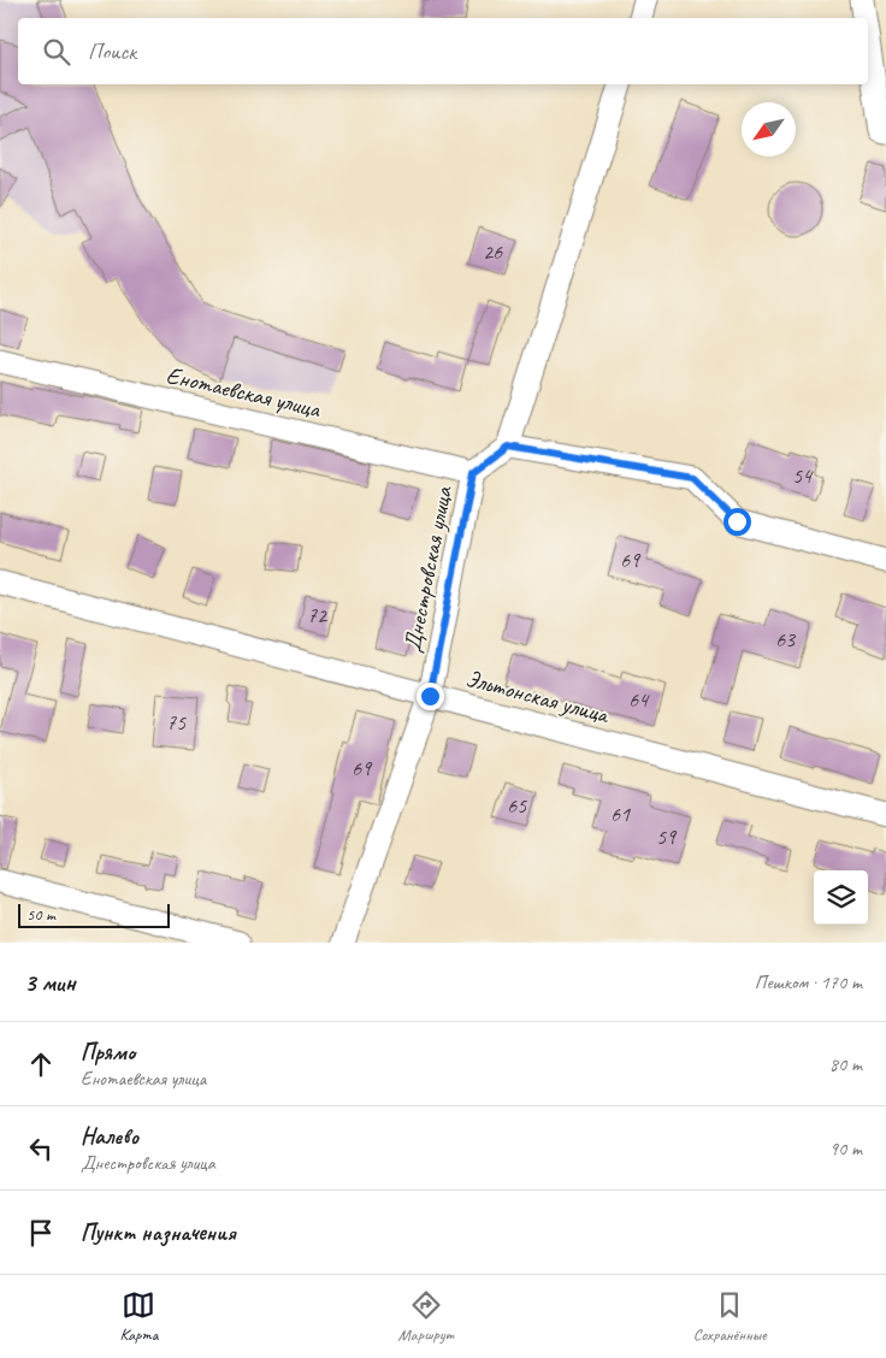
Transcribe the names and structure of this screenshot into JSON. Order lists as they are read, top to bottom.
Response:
{
  "streets": {
    "street": ["Енотаевская улица", "Днестровская улица", "Эльтонская улица"]
  },
  "crossings": [
    ["Енотаевская улица", "Днестровская улица"],
    ["Днестровская улица", "Эльтонская улица"]
  ],
  "house_numbers": [
    "26",
    "54",
    "69",
    "72",
    "63",
    "64",
    "75",
    "69",
    "65",
    "61",
    "59"
  ],
  "scale_bar": "50 m",
  "north": "bottom left",
  "page": {
    "search": "Поиск",
    "scale": "50 m",
    "heading": ["3 мин", "Пешком · 170 m"],
    "list": [
      ["Прямо", "Енотаевская улица", "80 m"],
      ["Налево", "Днестровская улица", "90 m"],
      "Пункт назначения"
    ],
    "nav": ["Карта", "Маршрут", "Сохранённые"]
  }
}
